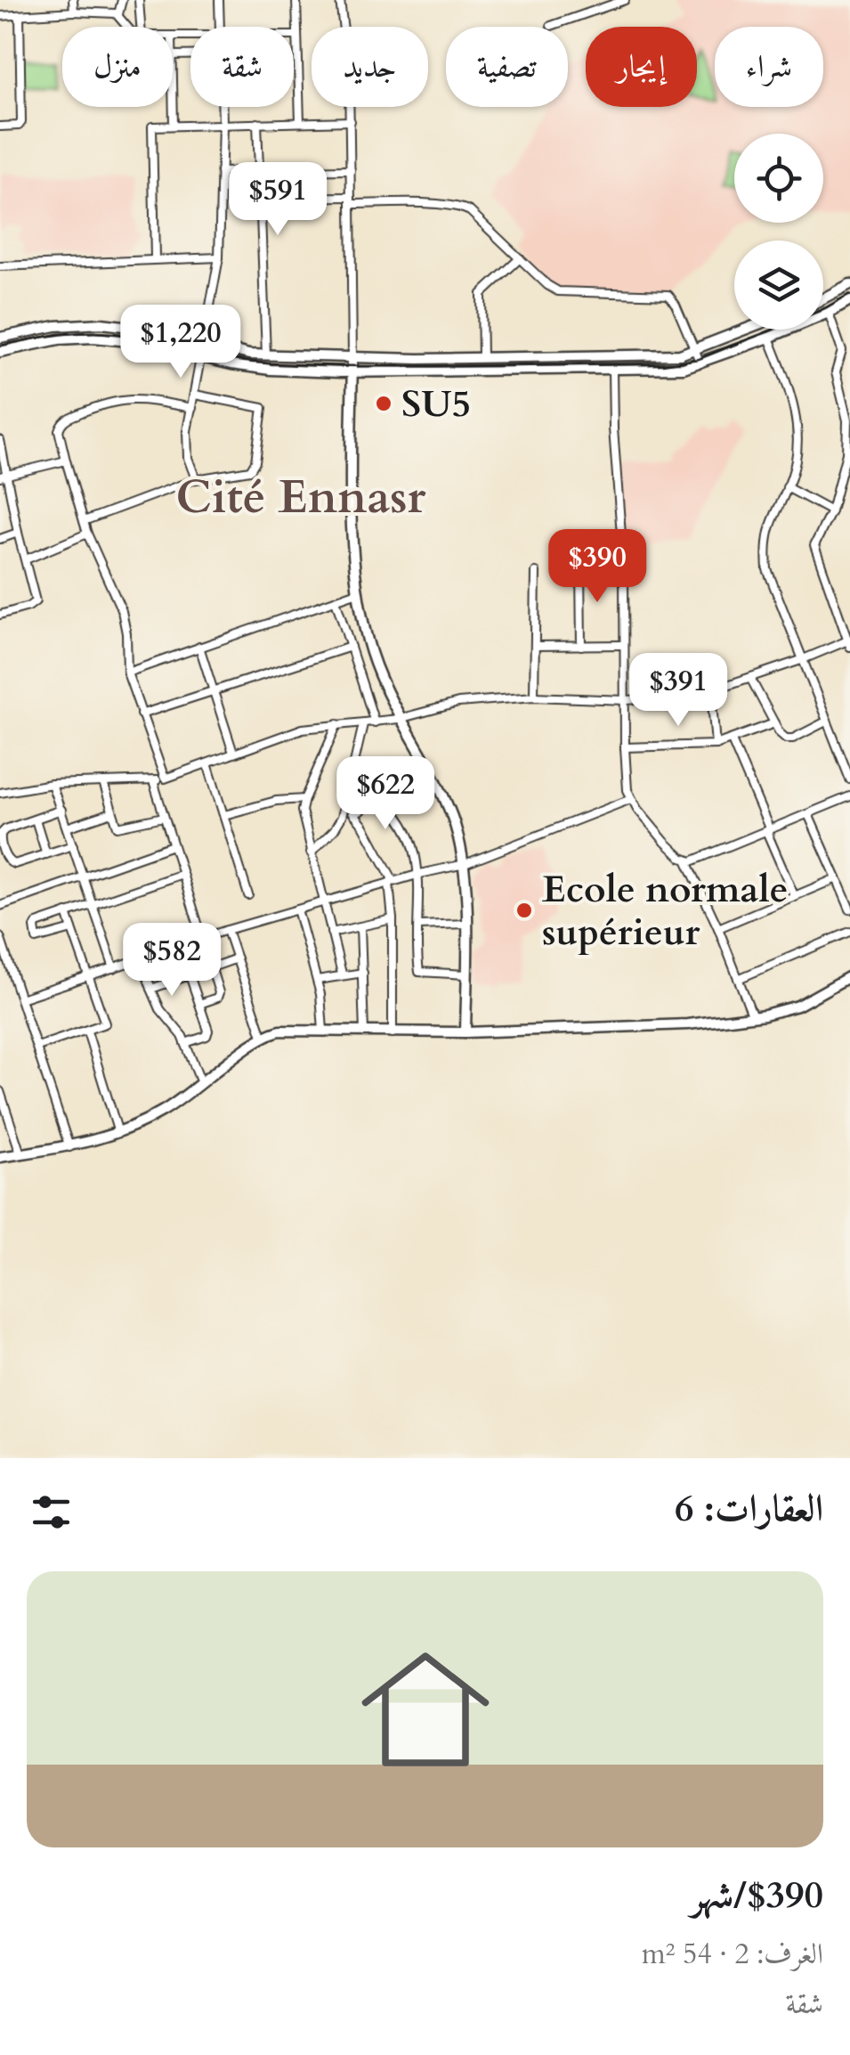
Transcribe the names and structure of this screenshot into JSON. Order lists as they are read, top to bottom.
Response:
{
  "districts": ["Cité Ennasr"],
  "places": ["SU5", "Ecole normale supérieur"],
  "page": {
    "chip": [
      "شراء",
      "إيجار",
      "تصفية",
      "جديد",
      "شقة",
      "منزل"
    ],
    "price": [
      "$591",
      "$1,220",
      "$390",
      "$391",
      "$622",
      "$582"
    ],
    "heading": "العقارات: 6",
    "list": [
      {
        "name": "$390/شهر",
        "note": "الغرف: 2 · 54 m² · شقة"
      }
    ]
  }
}
